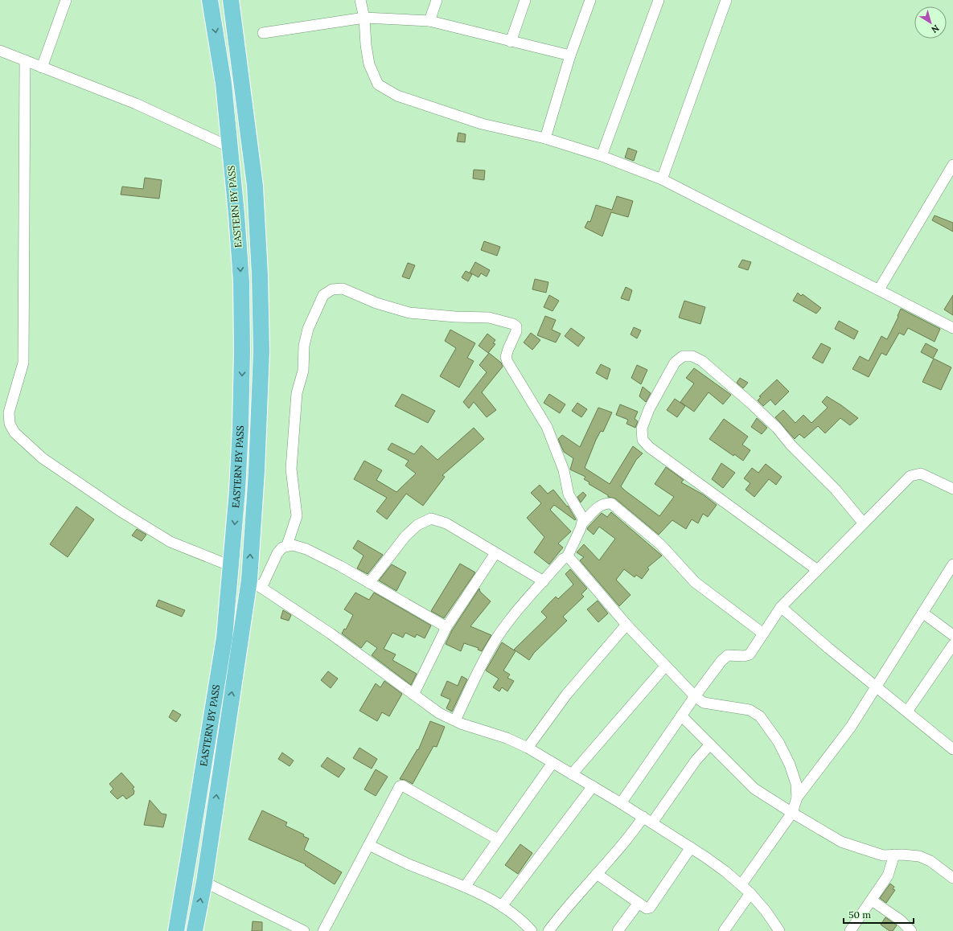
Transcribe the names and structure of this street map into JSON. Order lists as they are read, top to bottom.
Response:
{
  "streets": {
    "main road": ["EASTERN BY PASS"]
  },
  "scale_bar": "50 m",
  "north": "bottom right"
}
